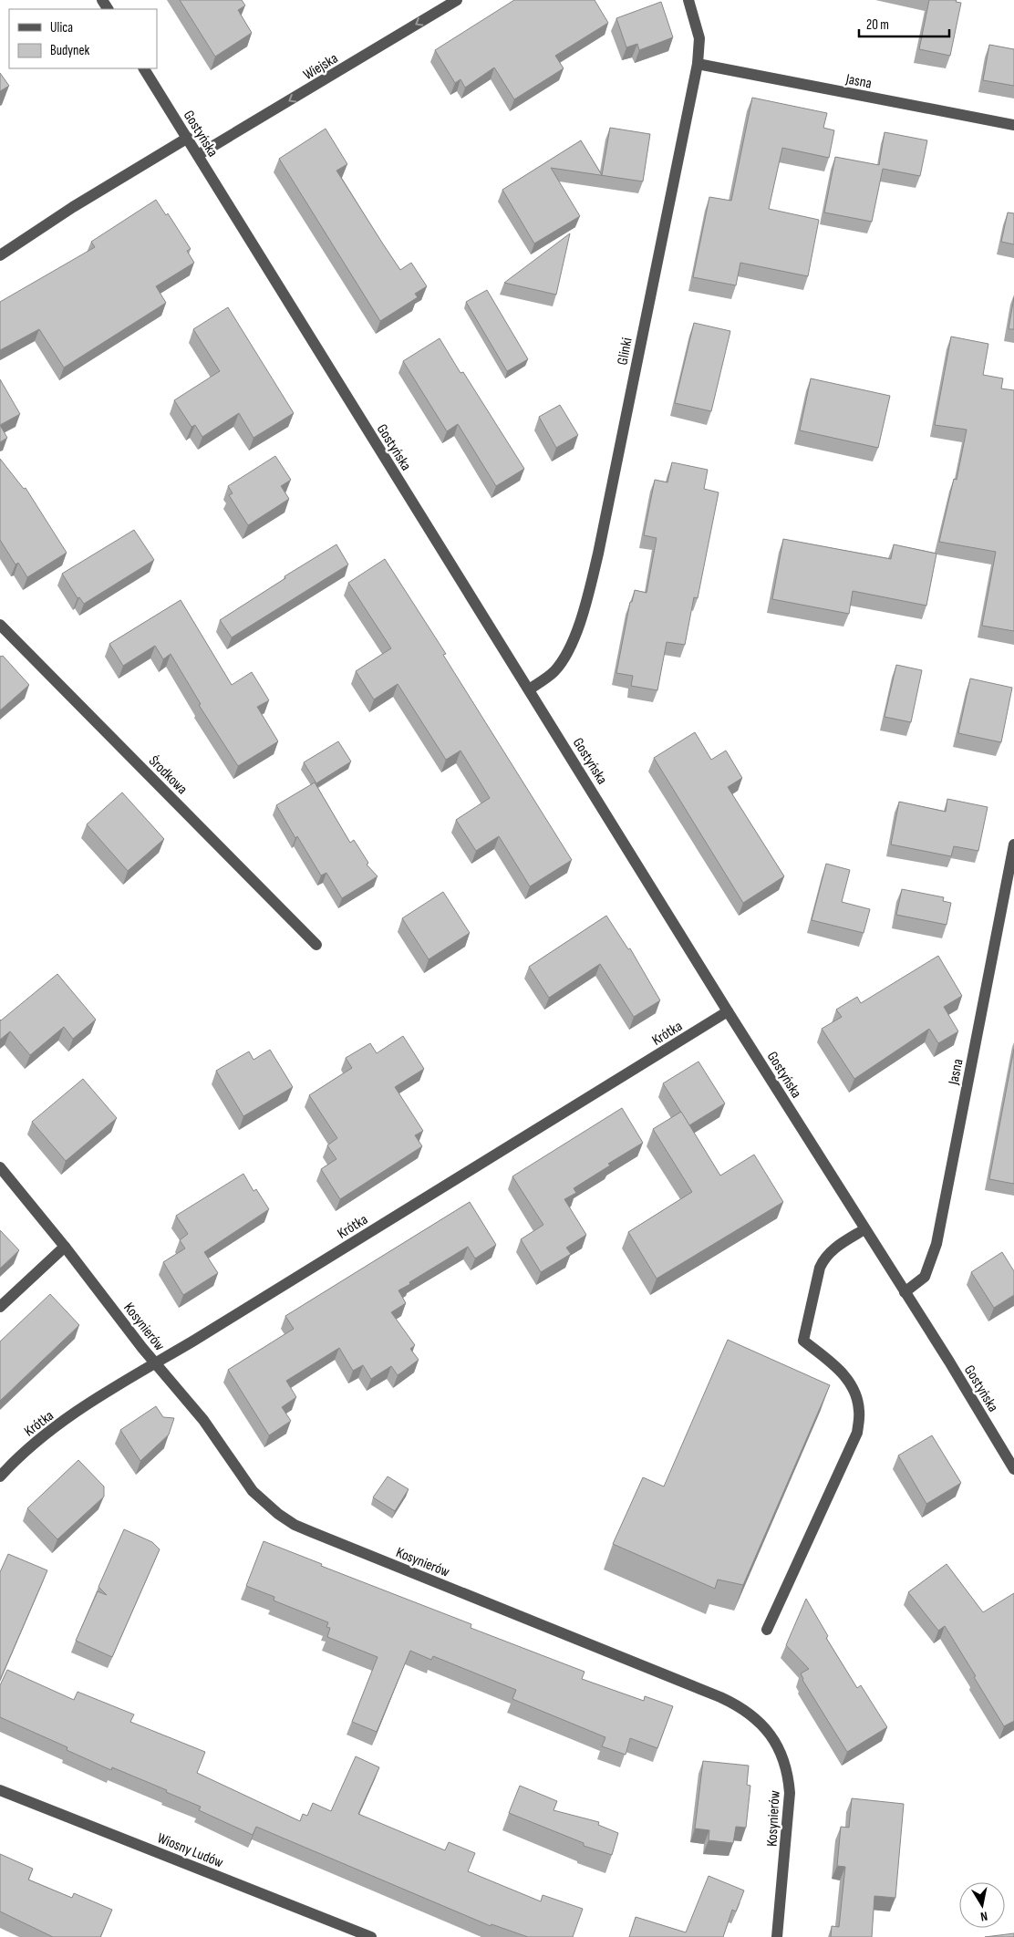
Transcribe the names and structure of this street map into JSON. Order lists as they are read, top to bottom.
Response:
{
  "streets": {
    "street": [
      "Wiejska",
      "Jasna",
      "Gostyńska",
      "Glinki",
      "Środkowa",
      "Krótka",
      "Kosynierów",
      "Wiosny Ludów"
    ]
  },
  "crossings": [
    ["Wiejska", "Gostyńska"],
    ["Jasna", "Gostyńska"],
    ["Jasna", "Glinki"],
    ["Gostyńska", "Glinki"],
    ["Gostyńska", "Krótka"],
    ["Krótka", "Kosynierów"]
  ],
  "one_way": ["Wiejska"],
  "legend": ["Ulica", "Budynek"],
  "scale_bar": "20 m",
  "north": "bottom"
}
